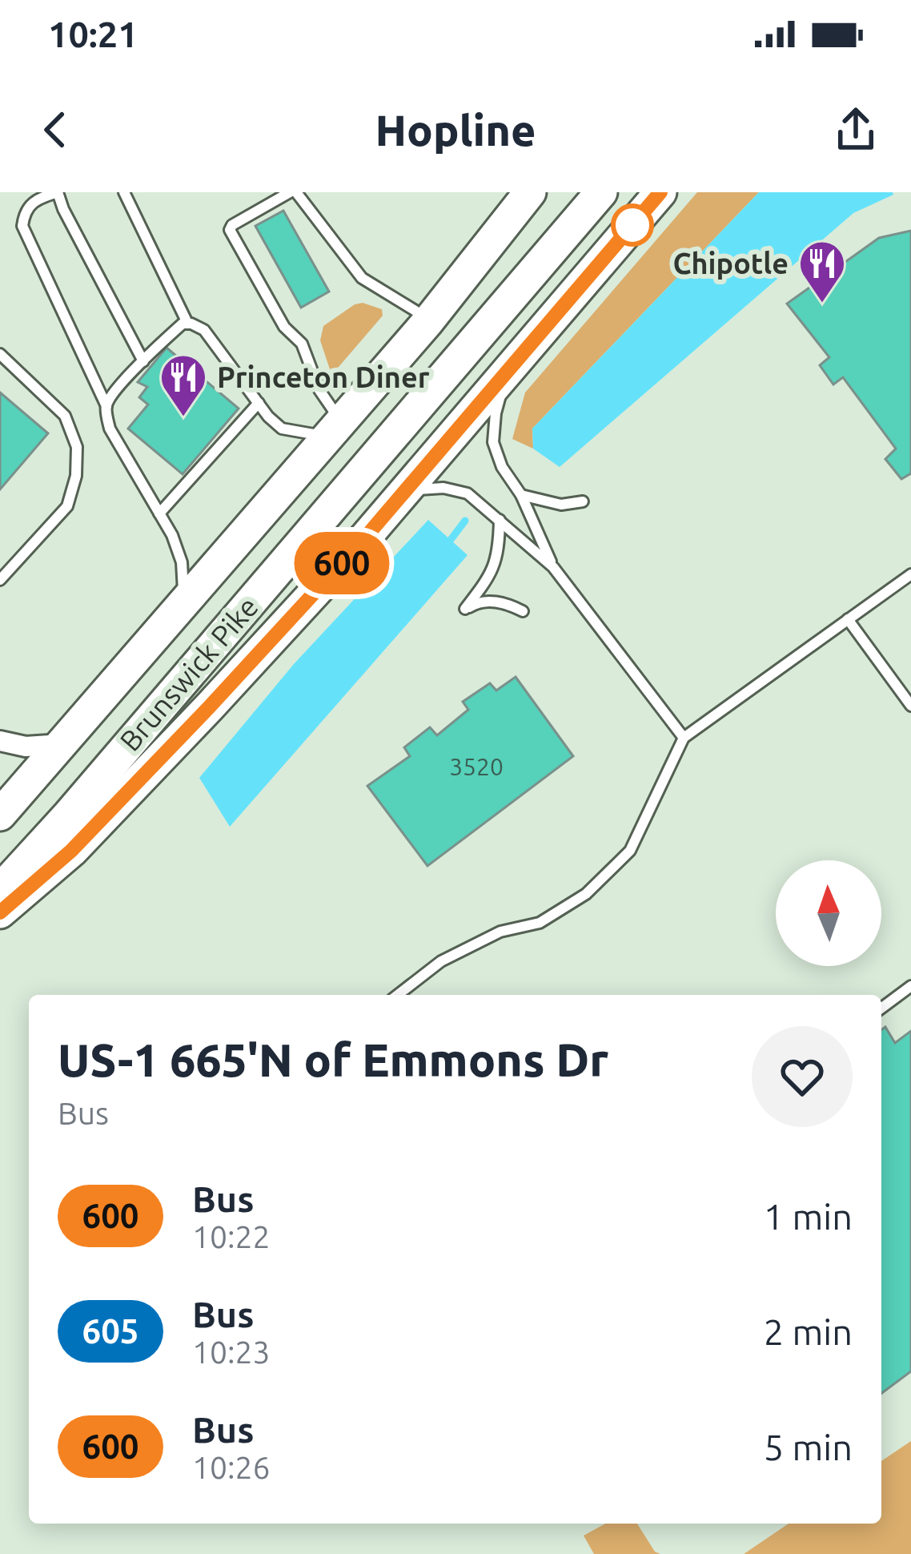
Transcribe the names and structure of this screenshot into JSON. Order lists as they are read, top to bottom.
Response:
{
  "streets": {
    "highway": ["Brunswick Pike"]
  },
  "places": {
    "restaurant": ["Chipotle", "Princeton Diner"]
  },
  "lines": ["bus line 600"],
  "house_numbers": ["3520"],
  "north": "top",
  "page": {
    "status": "10:21",
    "header": "Hopline",
    "on_map": "600",
    "heading": ["US-1 665'N of Emmons Dr", "Bus"],
    "list": [
      {
        "mark": "600",
        "name": "Bus",
        "note": "10:22",
        "value": "1 min"
      },
      {
        "mark": "605",
        "name": "Bus",
        "note": "10:23",
        "value": "2 min"
      },
      {
        "mark": "600",
        "name": "Bus",
        "note": "10:26",
        "value": "5 min"
      }
    ]
  }
}
